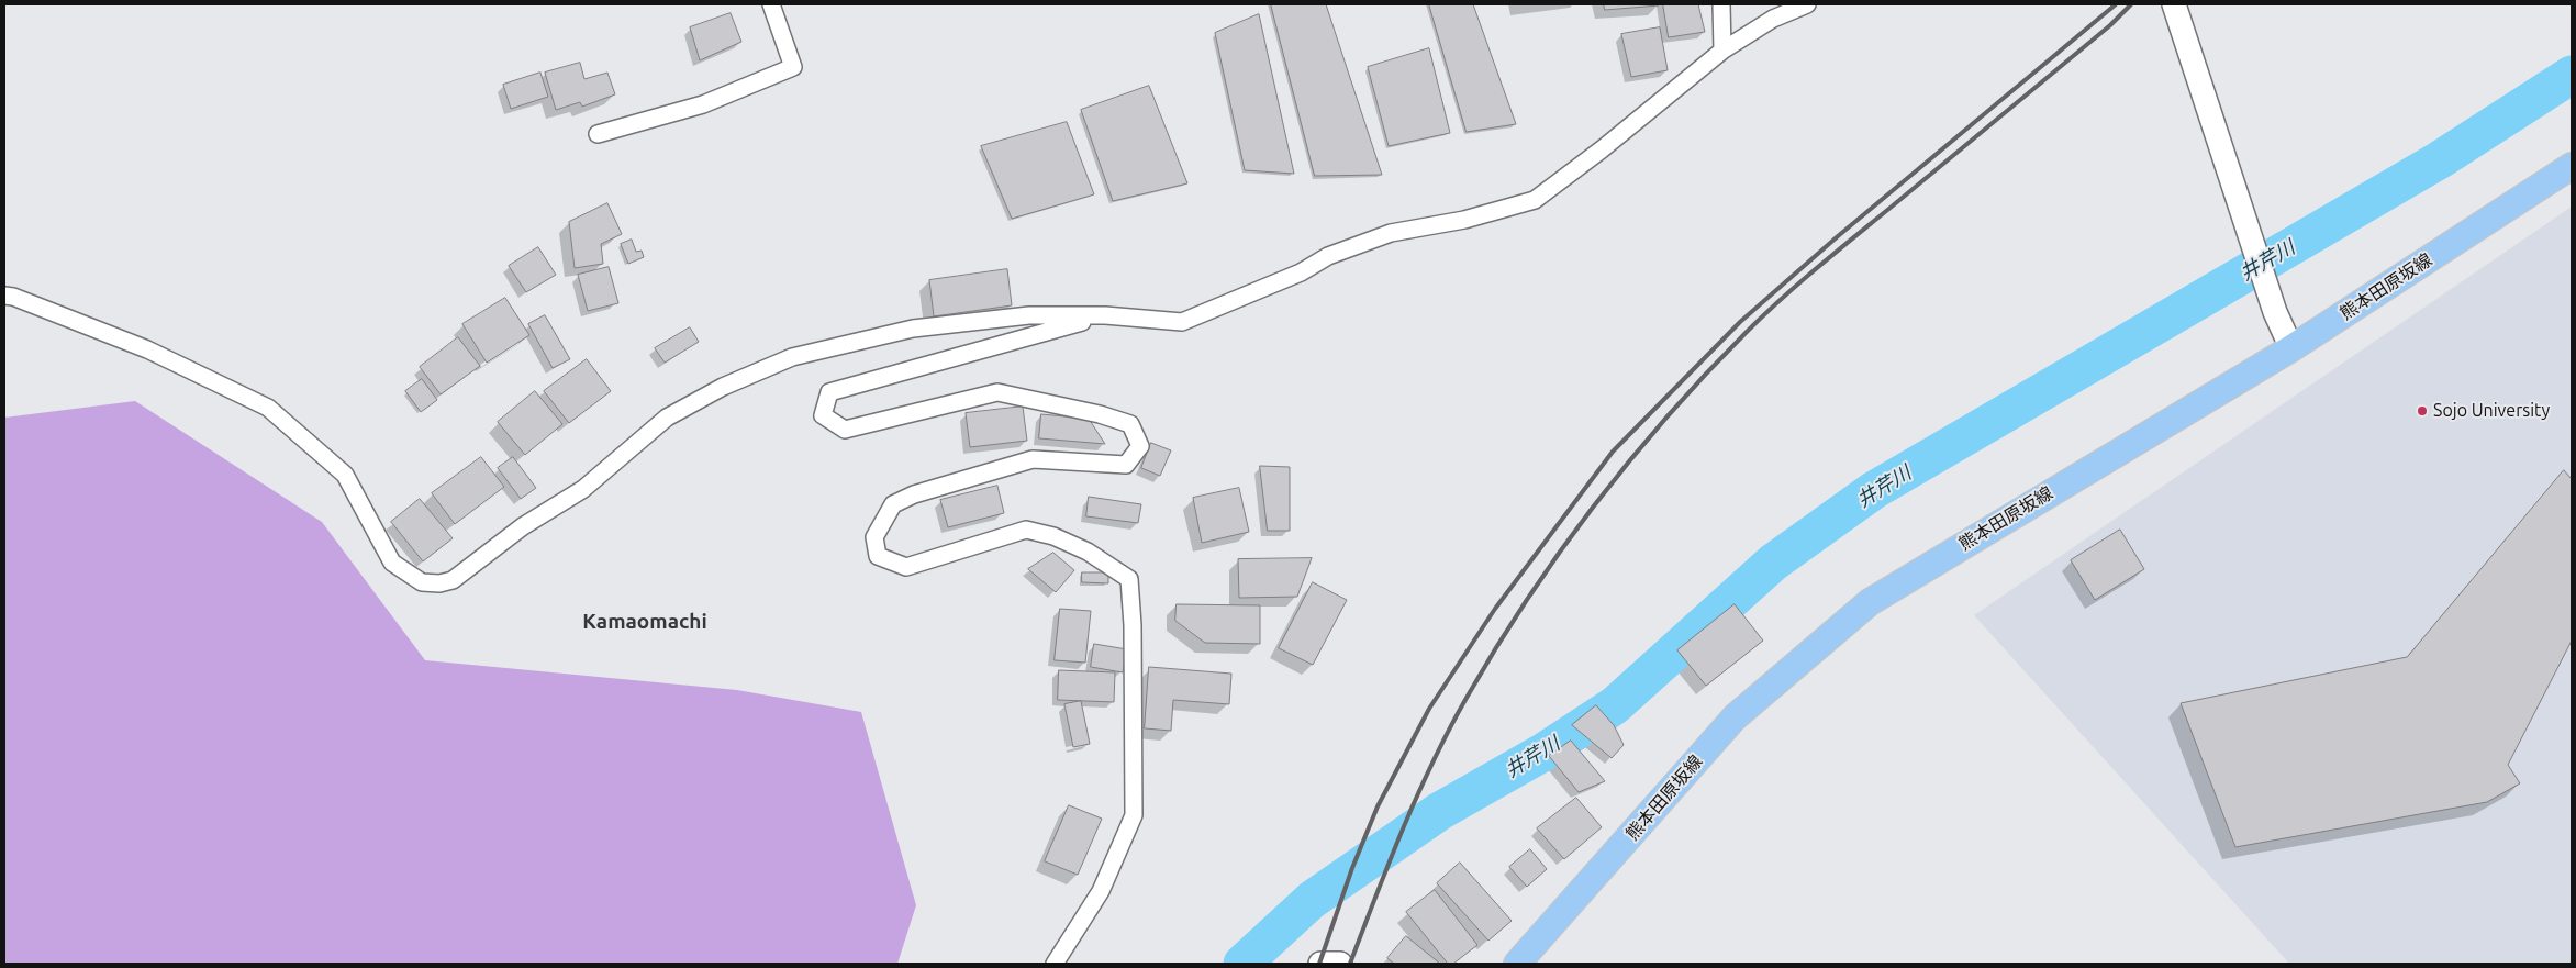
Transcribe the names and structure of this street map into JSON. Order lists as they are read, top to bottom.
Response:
{
  "streets": {
    "main road": ["熊本田原坂線"]
  },
  "districts": ["Kamaomachi"],
  "water": ["井芹川"],
  "places": ["Sojo University"]
}
